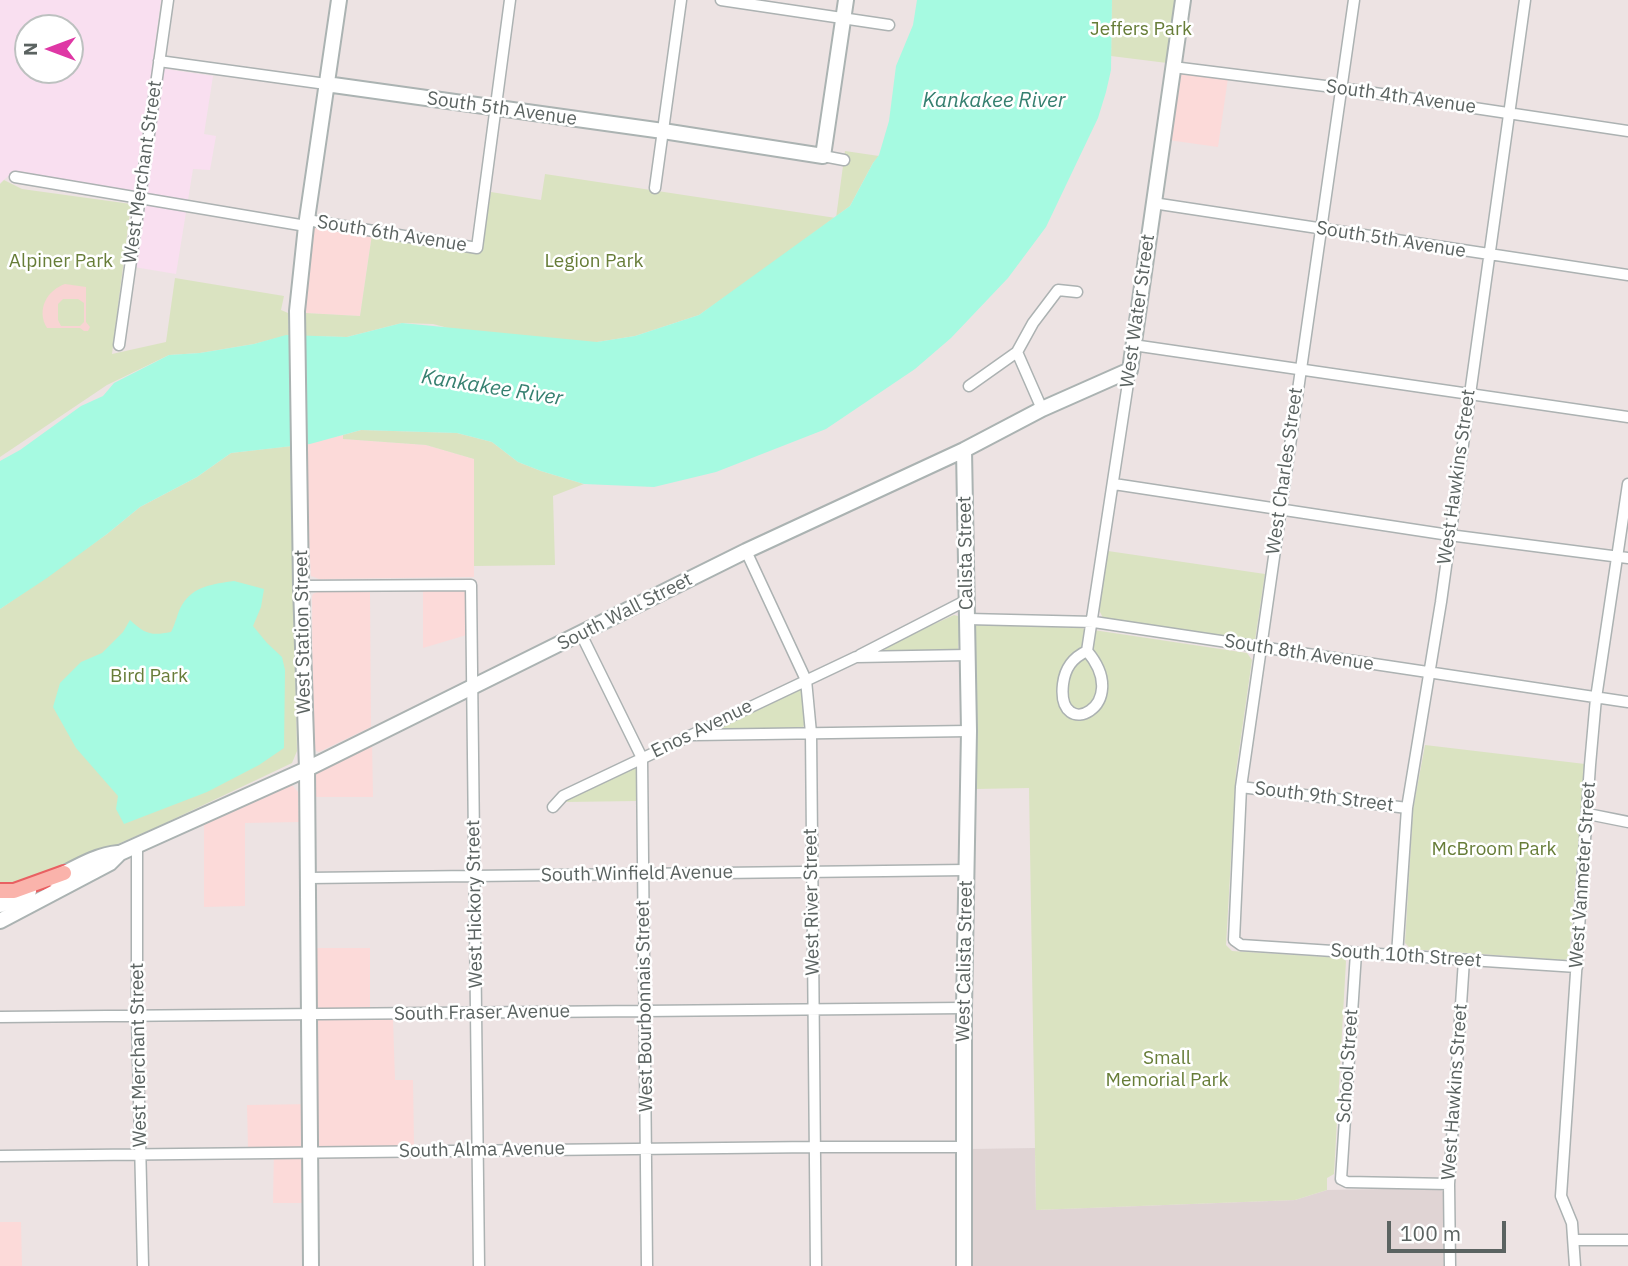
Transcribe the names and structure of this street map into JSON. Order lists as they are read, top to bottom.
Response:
{
  "streets": {
    "main road": [
      "South 5th Avenue",
      "West Water Street",
      "Calista Street",
      "South Wall Street",
      "West Station Street",
      "West Calista Street"
    ],
    "street": [
      "South 4th Avenue",
      "West Merchant Street",
      "South 6th Avenue",
      "West Charles Street",
      "West Hawkins Street",
      "South 8th Avenue",
      "Enos Avenue",
      "South 9th Street",
      "South Winfield Avenue",
      "West Vanmeter Street",
      "West River Street",
      "West Hickory Street",
      "South 10th Street",
      "West Bourbonnais Street",
      "South Fraser Avenue",
      "School Street",
      "South Alma Avenue"
    ]
  },
  "crossings": [
    ["South 4th Avenue", "West Water Street"],
    ["South 4th Avenue", "West Charles Street"],
    ["South 4th Avenue", "West Hawkins Street"],
    ["South 5th Avenue", "West Merchant Street"],
    ["South 5th Avenue", "South 6th Avenue"],
    ["South 5th Avenue", "West Water Street"],
    ["South 5th Avenue", "West Charles Street"],
    ["South 5th Avenue", "West Hawkins Street"],
    ["South 5th Avenue", "West Station Street"],
    ["West Merchant Street", "South 6th Avenue"],
    ["West Merchant Street", "South Wall Street"],
    ["West Merchant Street", "South Fraser Avenue"],
    ["West Merchant Street", "South Alma Avenue"],
    ["South 6th Avenue", "West Station Street"],
    ["West Water Street", "South Wall Street"],
    ["West Water Street", "South 8th Avenue"],
    ["West Charles Street", "South 8th Avenue"],
    ["West Charles Street", "South 9th Street"],
    ["West Charles Street", "South 10th Street"],
    ["West Hawkins Street", "South 8th Avenue"],
    ["West Hawkins Street", "South 9th Street"],
    ["West Hawkins Street", "South 10th Street"],
    ["West Hawkins Street", "School Street"],
    ["Calista Street", "South Wall Street"],
    ["Calista Street", "South 8th Avenue"],
    ["Calista Street", "Enos Avenue"],
    ["Calista Street", "West Calista Street"],
    ["South Wall Street", "West Station Street"],
    ["South Wall Street", "West River Street"],
    ["South Wall Street", "West Hickory Street"],
    ["South Wall Street", "West Bourbonnais Street"],
    ["West Station Street", "South Winfield Avenue"],
    ["West Station Street", "West Hickory Street"],
    ["West Station Street", "South Fraser Avenue"],
    ["West Station Street", "South Alma Avenue"],
    ["South 8th Avenue", "West Vanmeter Street"],
    ["Enos Avenue", "West River Street"],
    ["Enos Avenue", "West Calista Street"],
    ["Enos Avenue", "West Bourbonnais Street"],
    ["South Winfield Avenue", "West River Street"],
    ["South Winfield Avenue", "West Hickory Street"],
    ["South Winfield Avenue", "West Calista Street"],
    ["South Winfield Avenue", "West Bourbonnais Street"],
    ["West Vanmeter Street", "South 10th Street"],
    ["West River Street", "South Fraser Avenue"],
    ["West River Street", "South Alma Avenue"],
    ["West Hickory Street", "South Fraser Avenue"],
    ["West Hickory Street", "South Alma Avenue"],
    ["South 10th Street", "School Street"],
    ["West Calista Street", "South Fraser Avenue"],
    ["West Calista Street", "South Alma Avenue"],
    ["West Bourbonnais Street", "South Fraser Avenue"],
    ["West Bourbonnais Street", "South Alma Avenue"]
  ],
  "water": ["Kankakee River"],
  "parks": [
    "Jeffers Park",
    "Alpiner Park",
    "Legion Park",
    "Bird Park",
    "McBroom Park",
    "Small Memorial Park"
  ],
  "scale_bar": "100 m",
  "north": "left"
}
